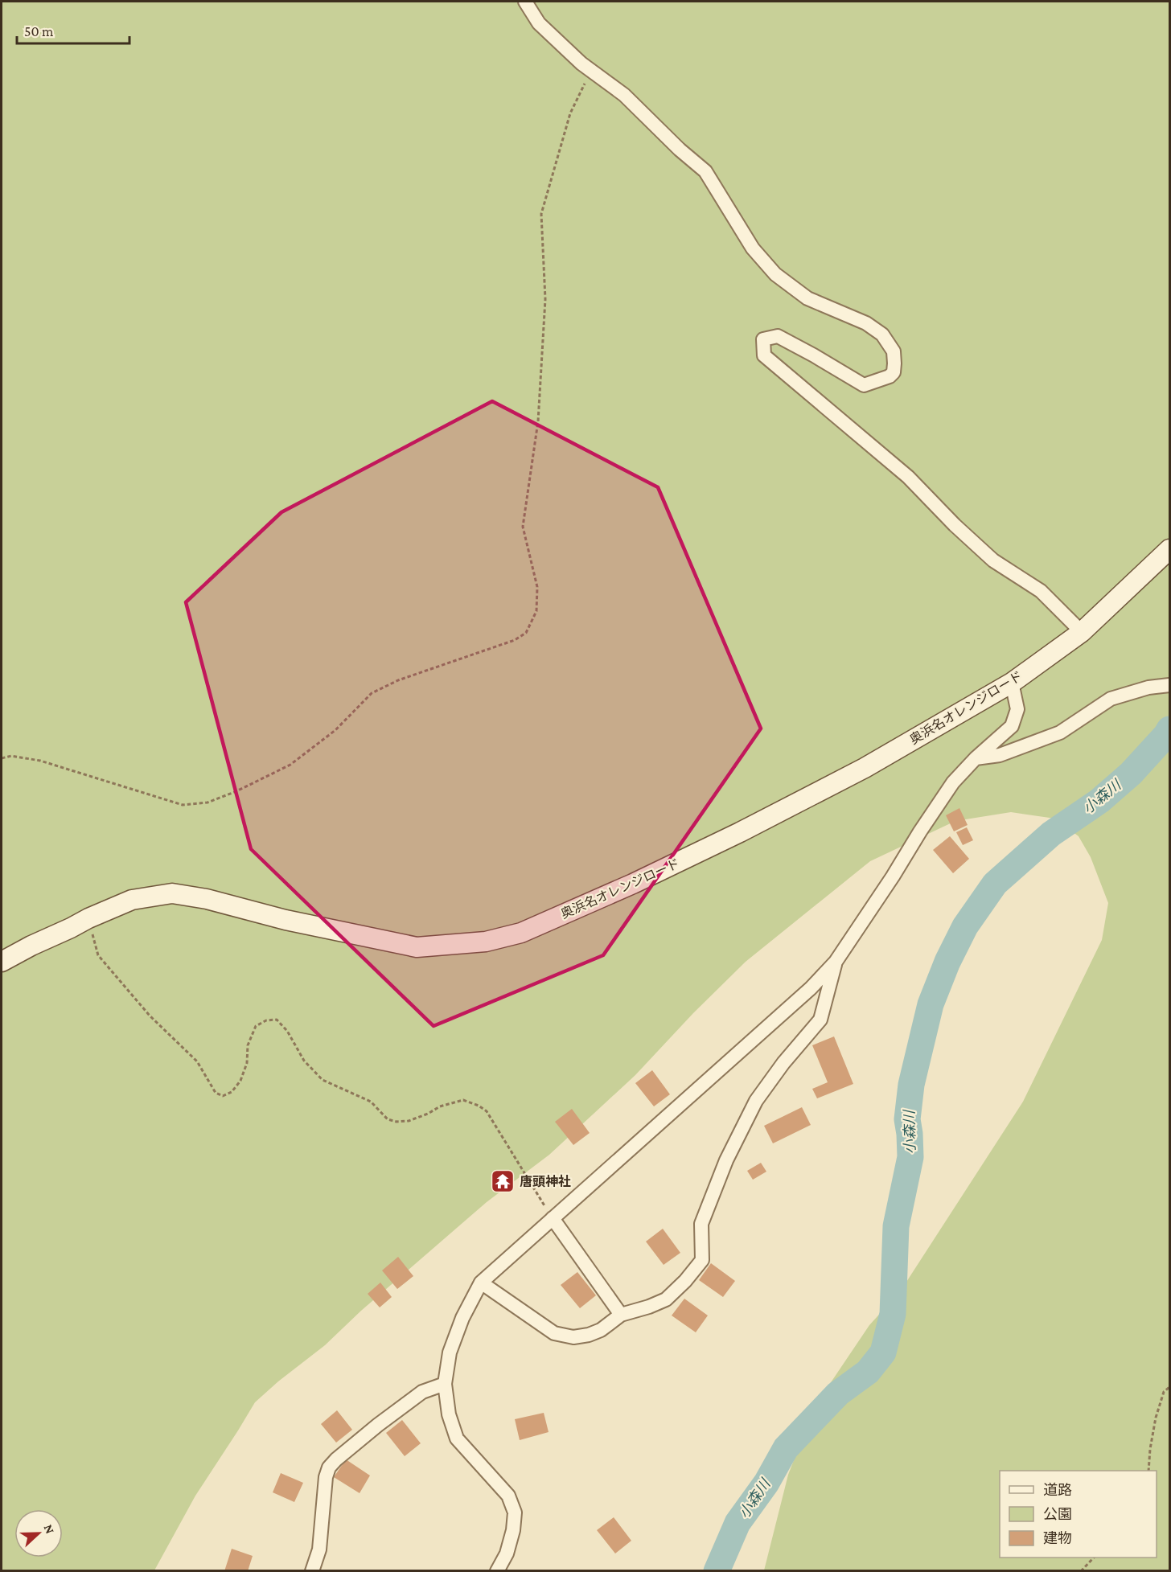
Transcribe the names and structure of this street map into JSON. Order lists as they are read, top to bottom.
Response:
{
  "streets": {
    "street": ["奥浜名オレンジロード"]
  },
  "water": ["小森川"],
  "places": {
    "temple": ["唐頭神社"]
  },
  "legend": ["道路", "公園", "建物"],
  "scale_bar": "50 m",
  "north": "right"
}
